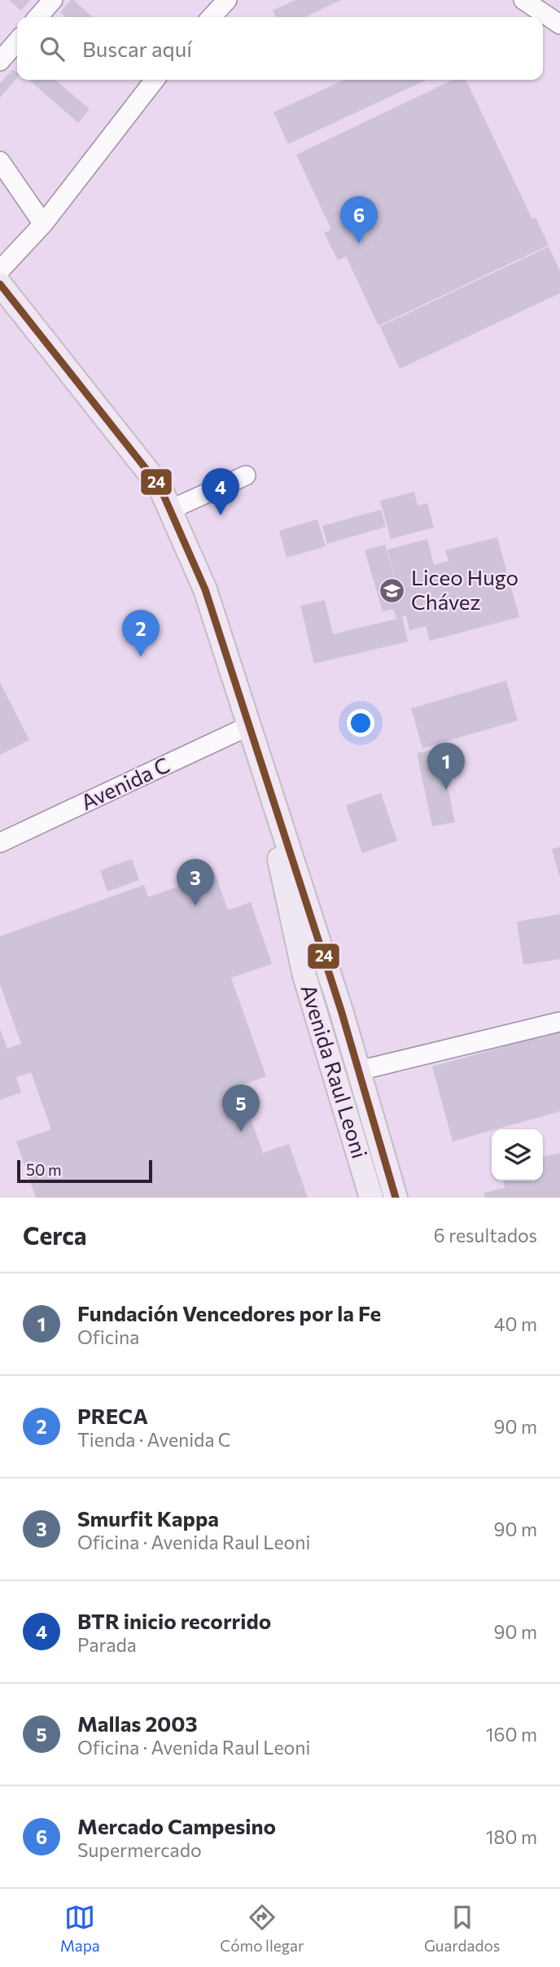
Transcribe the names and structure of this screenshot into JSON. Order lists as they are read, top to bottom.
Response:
{
  "streets": {
    "main road": ["Avenida Raul Leoni"],
    "street": ["Avenida C"]
  },
  "crossings": [
    ["Avenida C", "Avenida Raul Leoni"]
  ],
  "places": {
    "school or university": ["Liceo Hugo Chávez"]
  },
  "lines": ["transit line 24"],
  "scale_bar": "50 m",
  "page": {
    "search": "Buscar aquí",
    "pins": [
      "6",
      "4",
      "2",
      "1",
      "3",
      "5"
    ],
    "scale": "50 m",
    "heading": ["Cerca", "6 resultados"],
    "list": [
      {
        "mark": "1",
        "name": "Fundación Vencedores por la Fe",
        "note": "Oficina",
        "value": "40 m"
      },
      {
        "mark": "2",
        "name": "PRECA",
        "note": "Tienda · Avenida C",
        "value": "90 m"
      },
      {
        "mark": "3",
        "name": "Smurfit Kappa",
        "note": "Oficina · Avenida Raul Leoni",
        "value": "90 m"
      },
      {
        "mark": "4",
        "name": "BTR inicio recorrido",
        "note": "Parada",
        "value": "90 m"
      },
      {
        "mark": "5",
        "name": "Mallas 2003",
        "note": "Oficina · Avenida Raul Leoni",
        "value": "160 m"
      },
      {
        "mark": "6",
        "name": "Mercado Campesino",
        "note": "Supermercado",
        "value": "180 m"
      }
    ],
    "nav": ["Mapa", "Cómo llegar", "Guardados"]
  }
}
